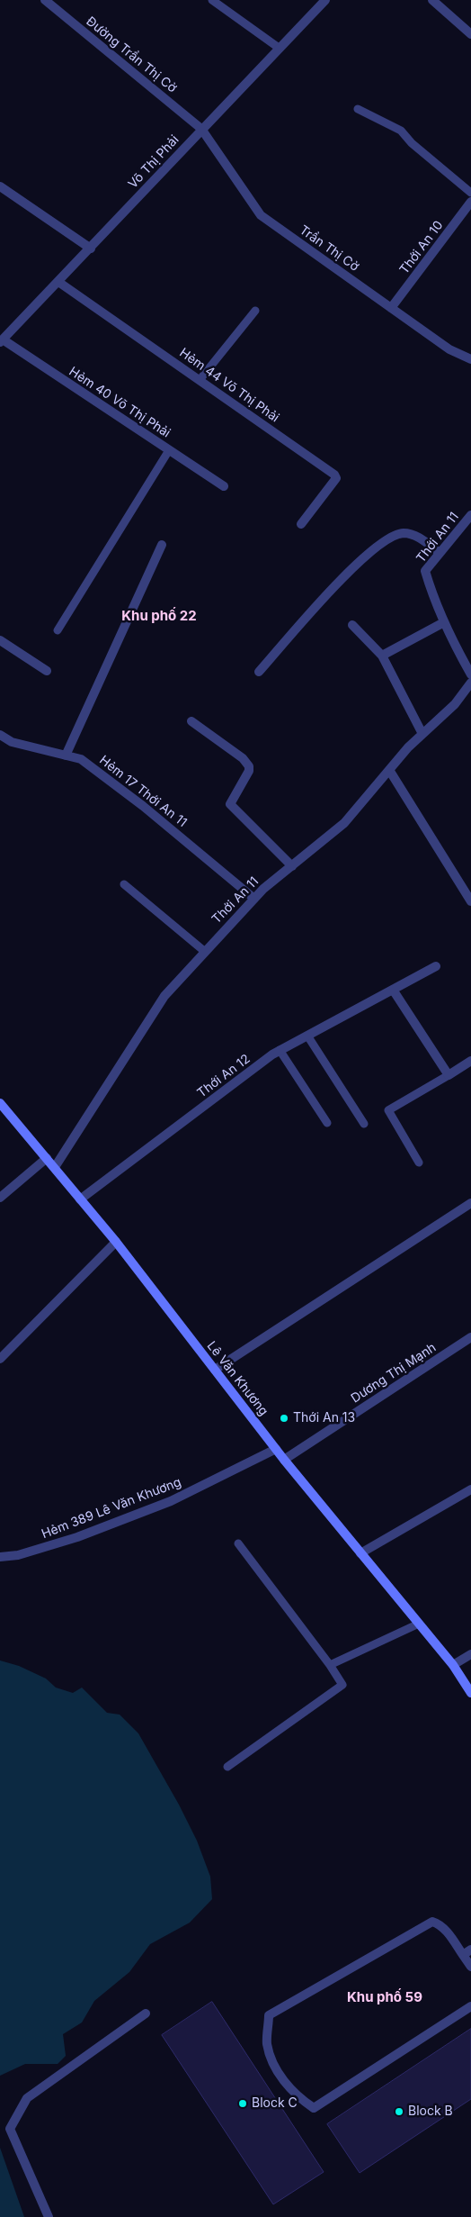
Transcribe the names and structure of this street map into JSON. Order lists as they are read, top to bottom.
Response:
{
  "streets": {
    "main road": ["Lê Văn Khương"],
    "street": [
      "Đường Trần Thị Cờ",
      "Võ Thị Phải",
      "Thới An 10",
      "Trần Thị Cờ",
      "Hẻm 44 Võ Thị Phải",
      "Hẻm 40 Võ Thị Phải",
      "Thới An 11",
      "Hẻm 17 Thới An 11",
      "Thới An 12",
      "Dương Thị Mạnh",
      "Hẻm 389 Lê Văn Khương"
    ]
  },
  "crossings": [
    ["Đường Trần Thị Cờ", "Võ Thị Phải"],
    ["Đường Trần Thị Cờ", "Trần Thị Cờ"],
    ["Võ Thị Phải", "Trần Thị Cờ"],
    ["Võ Thị Phải", "Hẻm 44 Võ Thị Phải"],
    ["Võ Thị Phải", "Hẻm 40 Võ Thị Phải"],
    ["Thới An 10", "Trần Thị Cờ"],
    ["Thới An 11", "Hẻm 17 Thới An 11"],
    ["Thới An 11", "Lê Văn Khương"],
    ["Thới An 12", "Lê Văn Khương"],
    ["Dương Thị Mạnh", "Lê Văn Khương"],
    ["Lê Văn Khương", "Hẻm 389 Lê Văn Khương"]
  ],
  "districts": ["Khu phố 22", "Khu phố 59"],
  "places": ["Thới An 13", "Block C", "Block B"]
}
